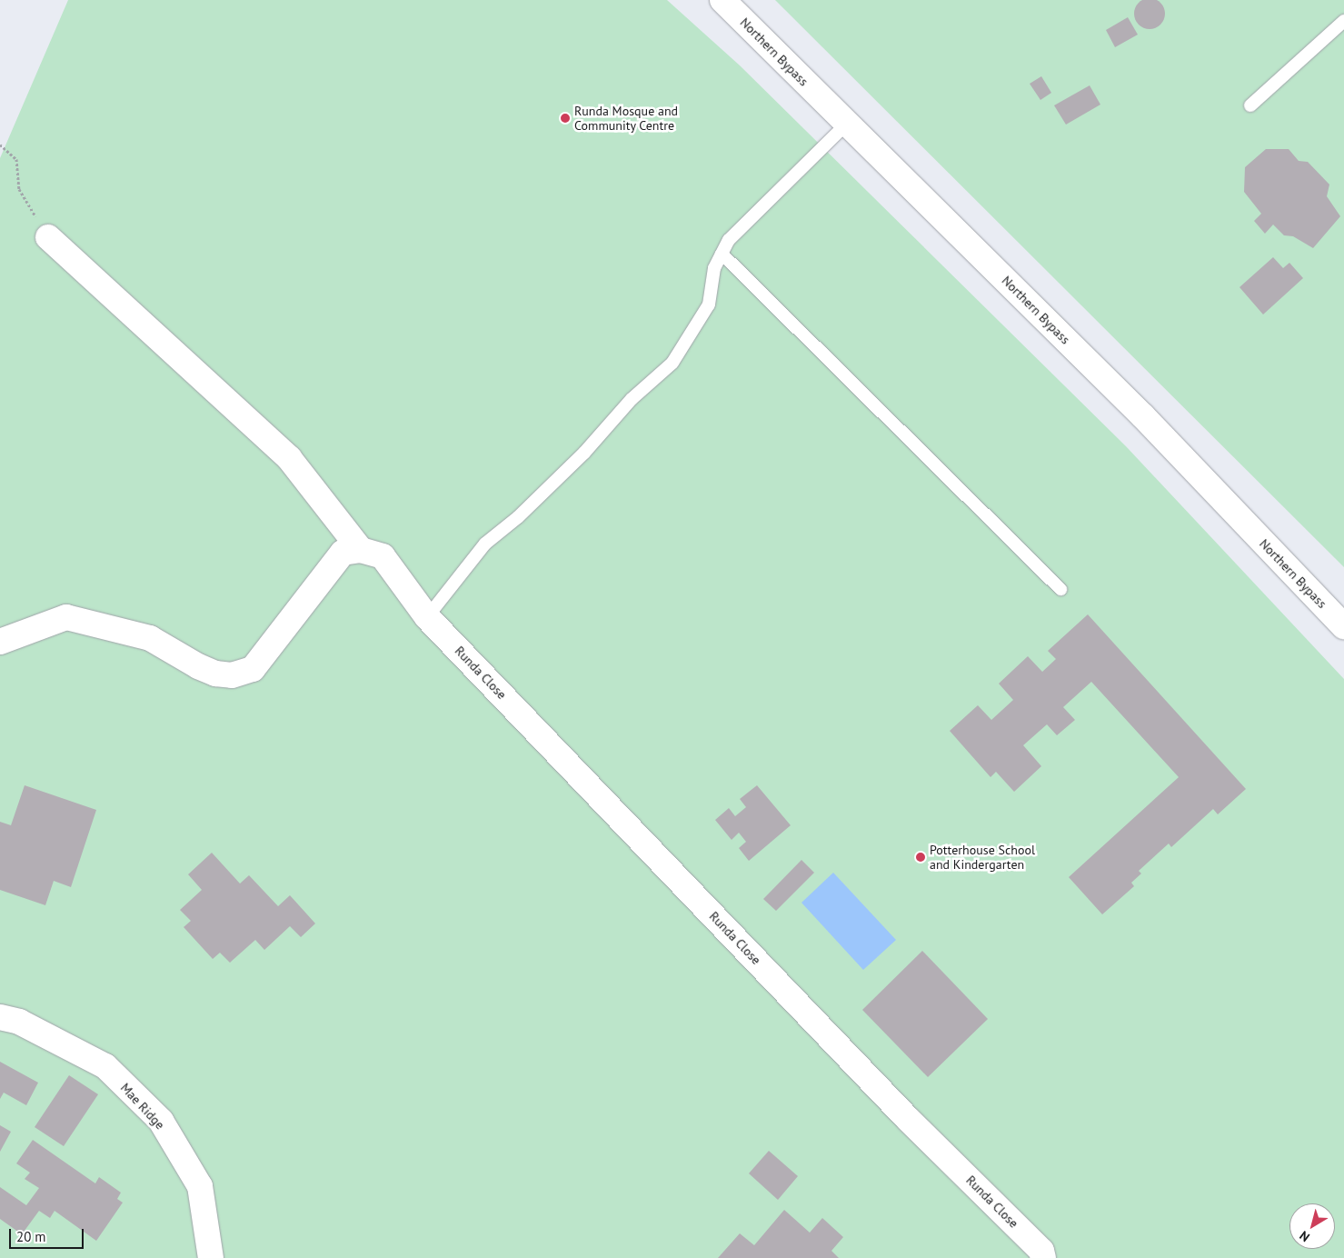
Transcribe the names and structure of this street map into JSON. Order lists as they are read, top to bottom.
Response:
{
  "streets": {
    "street": ["Northern Bypass", "Runda Close", "Mae Ridge"]
  },
  "places": ["Runda Mosque and Community Centre", "Potterhouse School and Kindergarten"],
  "scale_bar": "20 m",
  "north": "bottom left"
}
